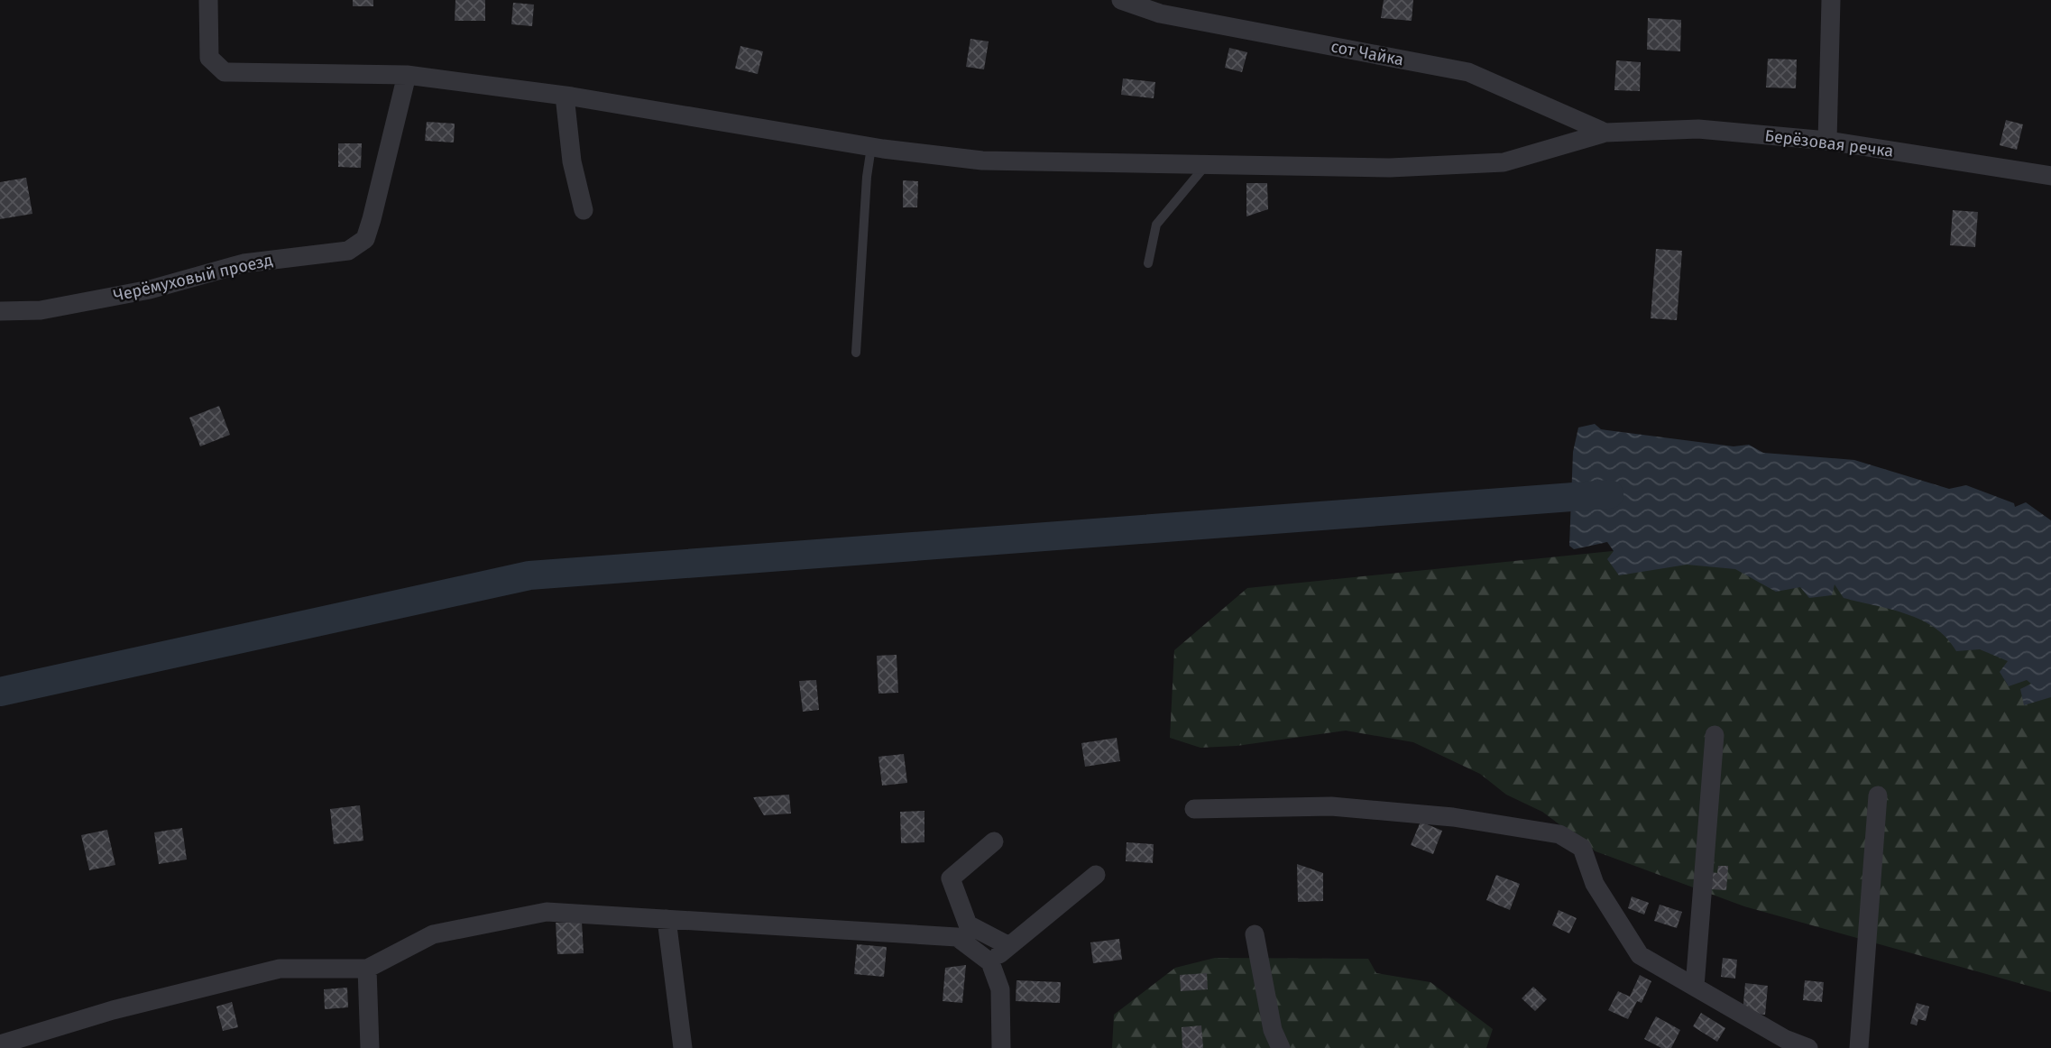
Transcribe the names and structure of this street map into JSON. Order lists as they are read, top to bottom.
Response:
{
  "streets": {
    "street": ["сот Чайка", "Берёзовая речка", "Черёмуховый проезд"]
  },
  "crossings": [
    ["сот Чайка", "Берёзовая речка"]
  ]
}
